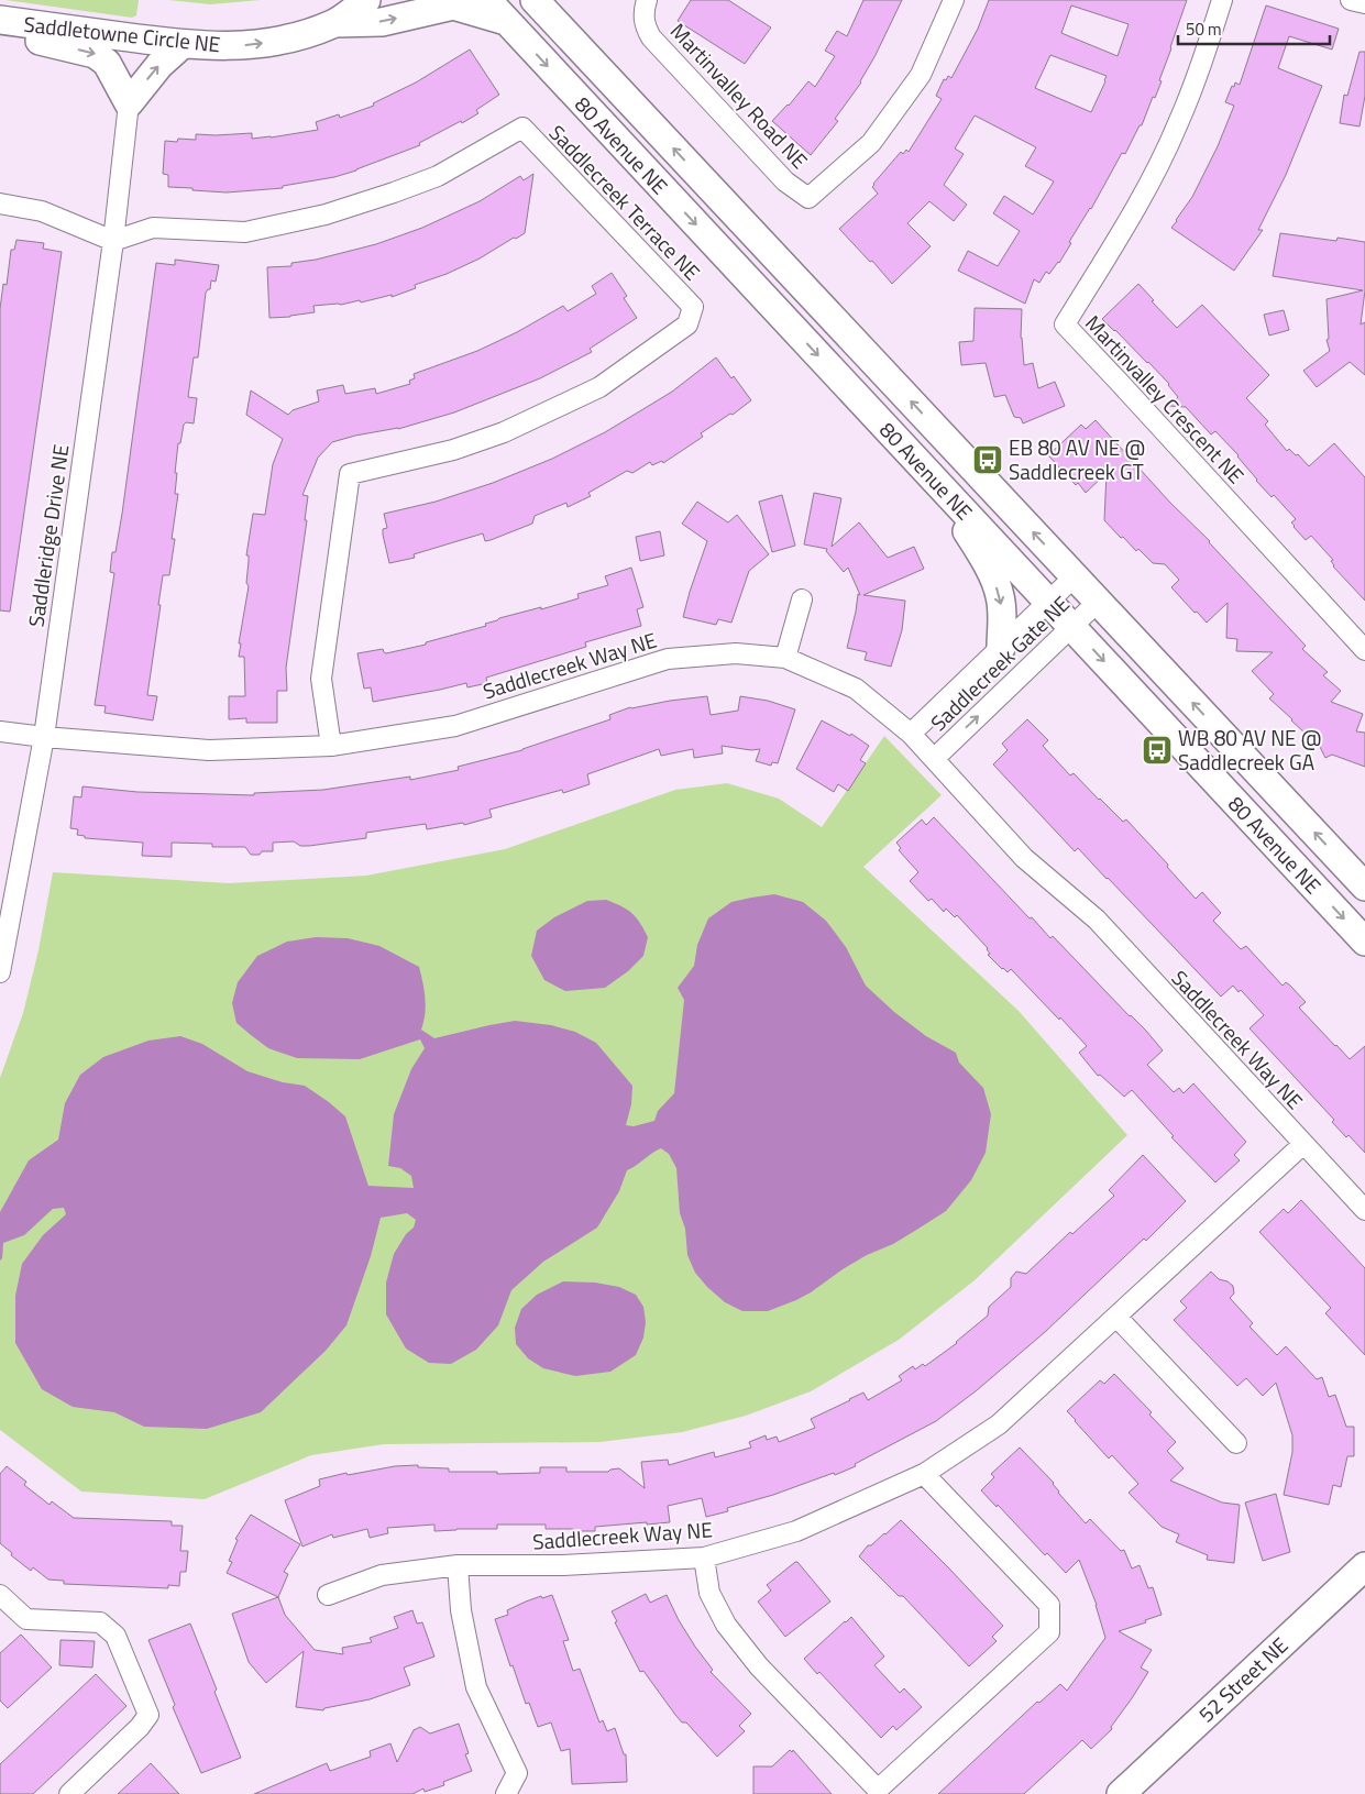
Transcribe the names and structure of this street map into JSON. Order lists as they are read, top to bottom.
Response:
{
  "streets": {
    "main road": ["Saddletowne Circle NE", "80 Avenue NE", "52 Street NE"],
    "street": [
      "Martinvalley Road NE",
      "Saddlecreek Terrace NE",
      "Martinvalley Crescent NE",
      "Saddleridge Drive NE",
      "Saddlecreek Gate NE",
      "Saddlecreek Way NE"
    ]
  },
  "crossings": [
    ["80 Avenue NE", "Saddlecreek Gate NE"],
    ["Saddlecreek Terrace NE", "Saddleridge Drive NE"],
    ["Saddlecreek Terrace NE", "Saddlecreek Way NE"],
    ["Saddleridge Drive NE", "Saddlecreek Way NE"],
    ["Saddlecreek Gate NE", "Saddlecreek Way NE"]
  ],
  "one_way": ["Saddletowne Circle NE"],
  "places": {
    "bus stop": ["EB 80 AV NE @ Saddlecreek GT", "WB 80 AV NE @ Saddlecreek GA"]
  },
  "scale_bar": "50 m"
}
